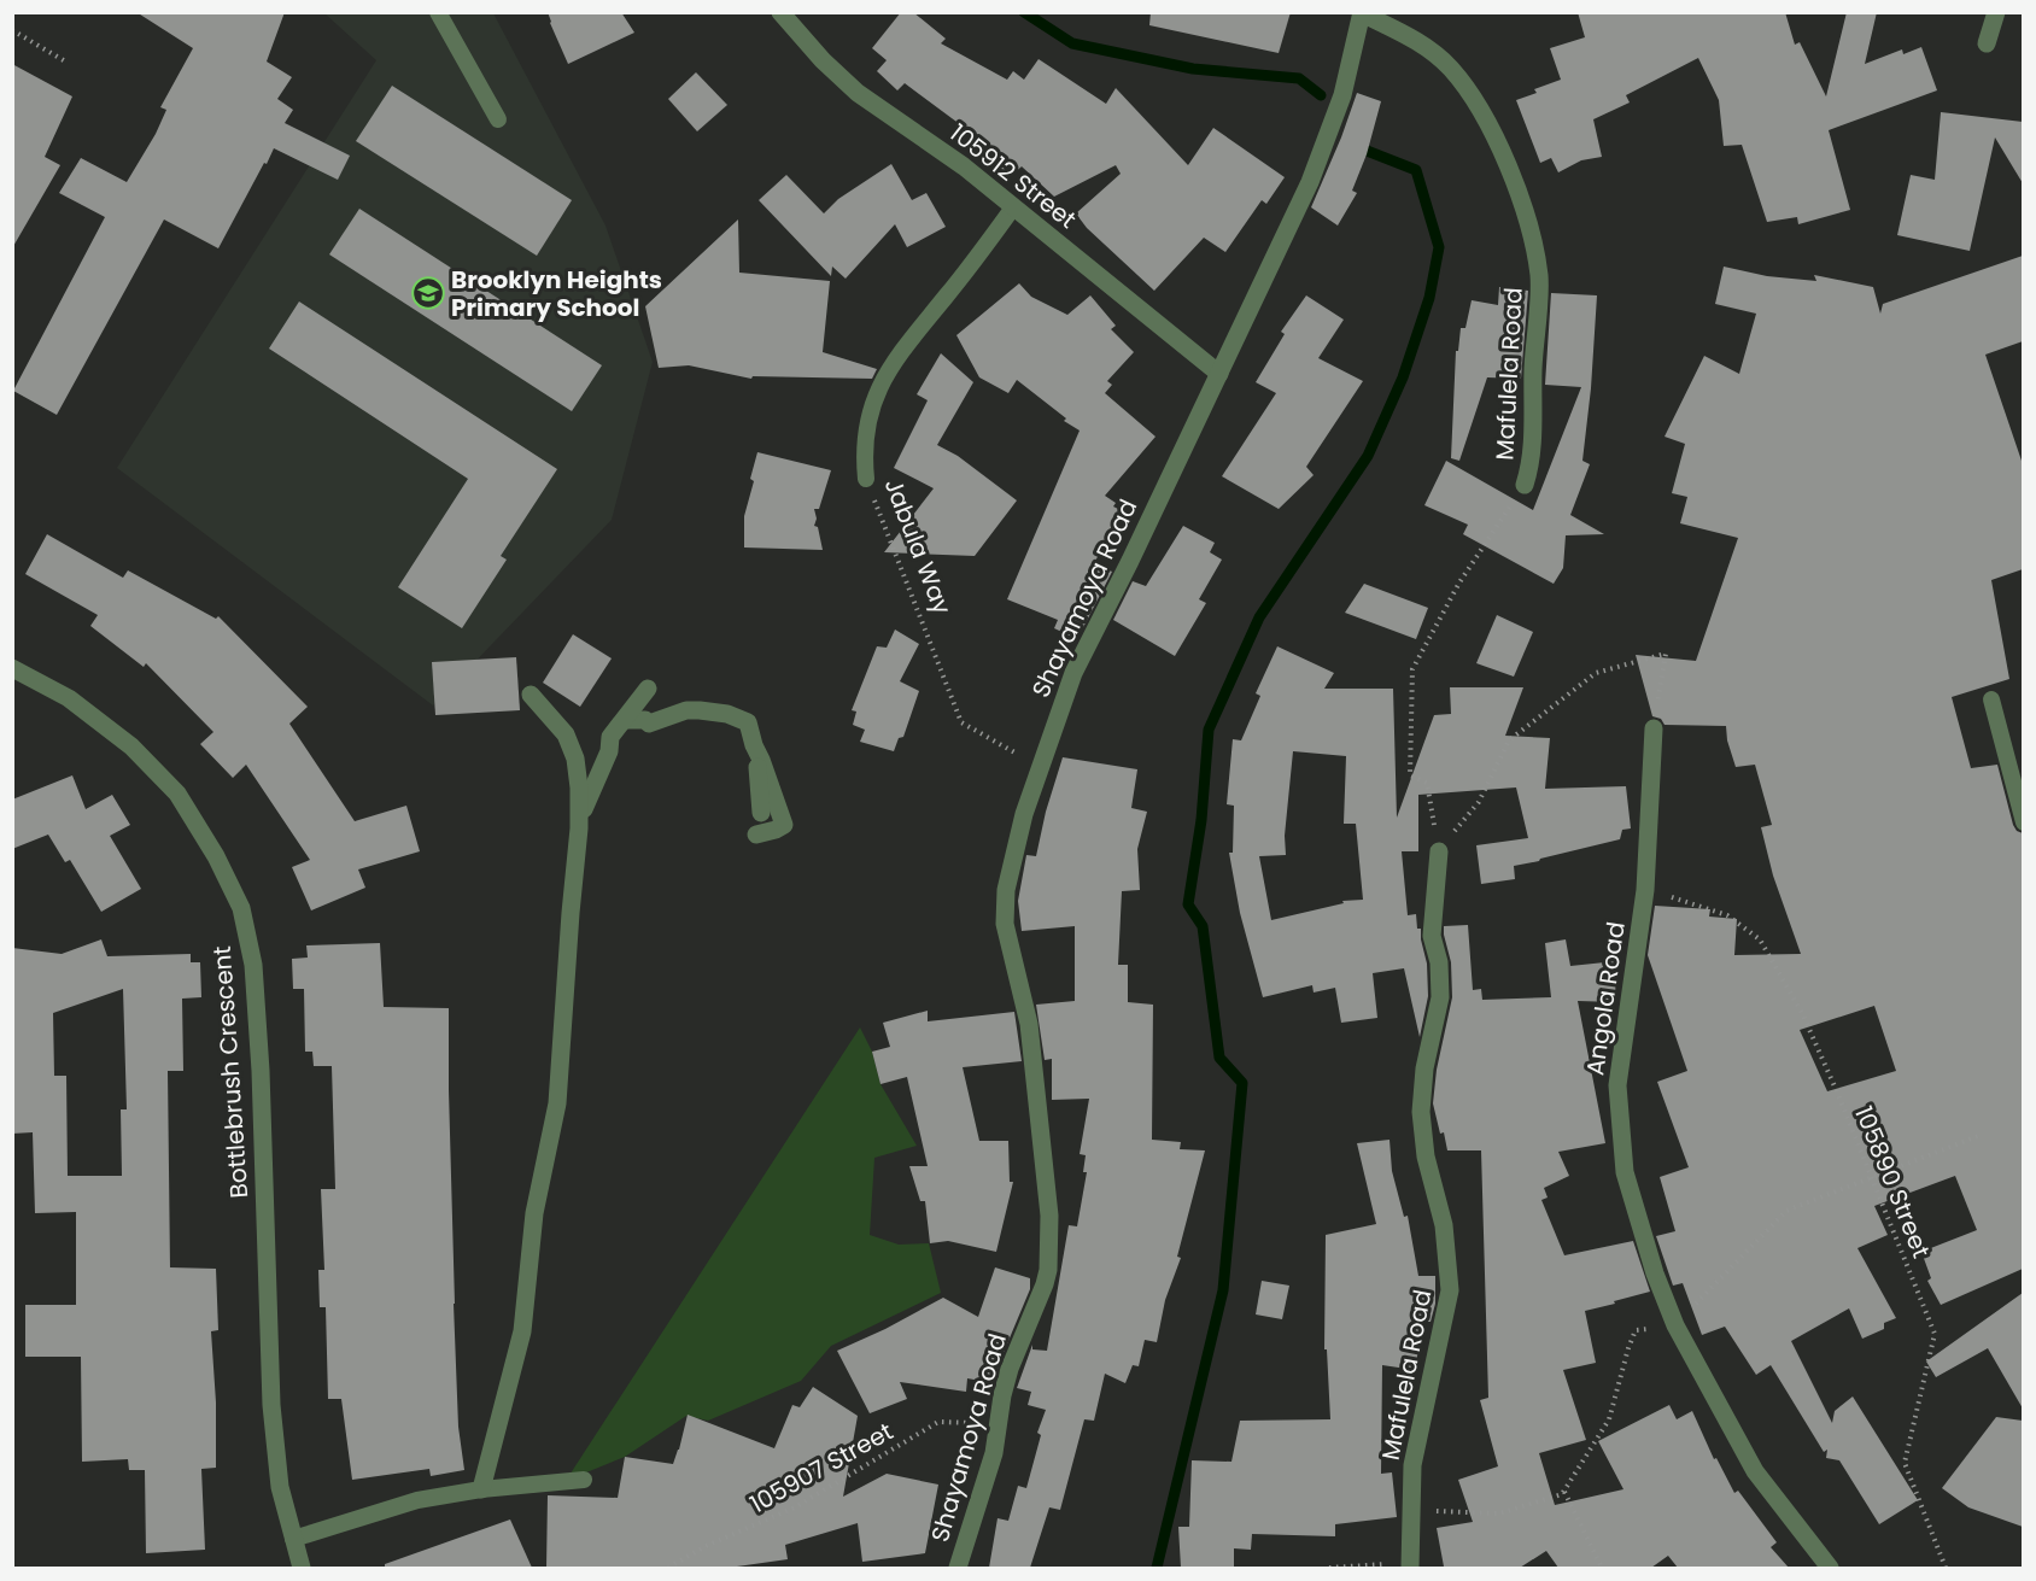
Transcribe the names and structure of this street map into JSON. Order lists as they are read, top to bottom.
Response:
{
  "streets": {
    "street": [
      "105912 Street",
      "Mafulela Road",
      "Shayamoya Road",
      "Angola Road",
      "Bottlebrush Crescent"
    ],
    "lane": ["Jabula Way"],
    "path": ["105890 Street", "105907 Street"]
  },
  "crossings": [
    ["105912 Street", "Jabula Way"],
    ["105912 Street", "Shayamoya Road"],
    ["Mafulela Road", "Shayamoya Road"],
    ["Jabula Way", "Shayamoya Road"],
    ["Shayamoya Road", "105907 Street"],
    ["Angola Road", "105890 Street"]
  ],
  "places": {
    "school or university": ["Brooklyn Heights Primary School"]
  }
}
